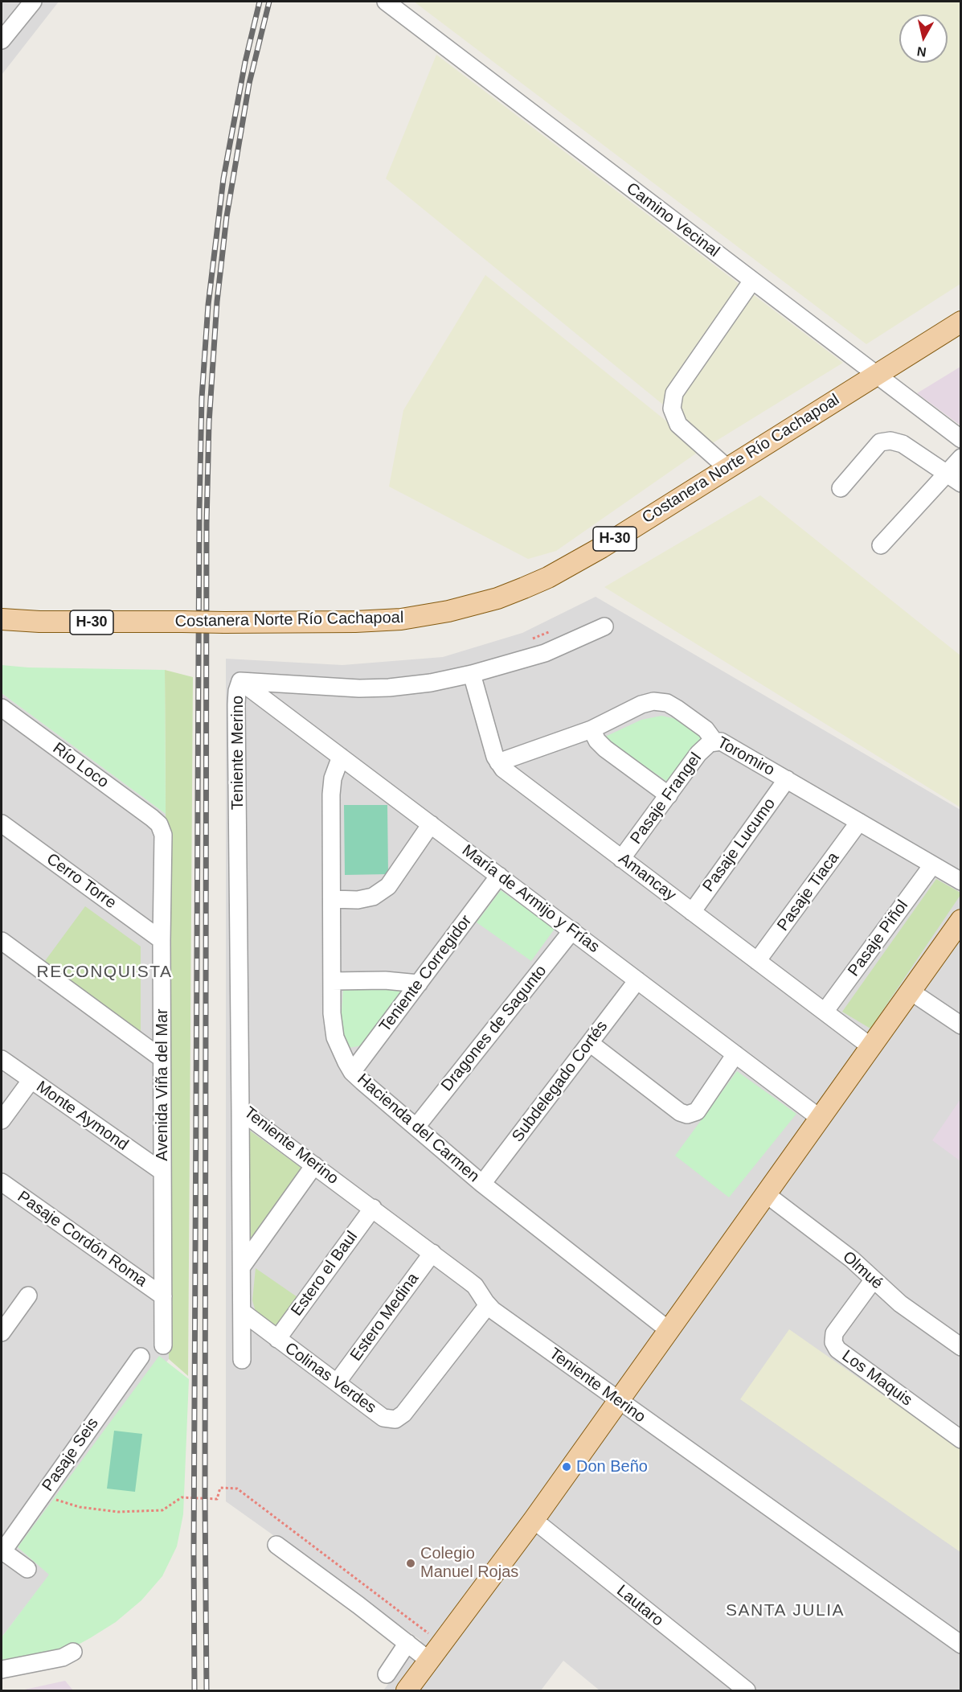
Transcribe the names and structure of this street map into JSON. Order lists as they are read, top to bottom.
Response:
{
  "streets": {
    "main road": ["Costanera Norte Río Cachapoal", "H-30"],
    "street": [
      "Camino Vecinal",
      "Teniente Merino",
      "Toromiro",
      "Río Loco",
      "Pasaje Frangel",
      "Pasaje Lucumo",
      "Amancay",
      "Cerro Torre",
      "Pasaje Tiaca",
      "María de Armijo y Frías",
      "Pasaje Piñol",
      "Teniente Corregidor",
      "Dragones de Sagunto",
      "Subdelegado Cortés",
      "Avenida Viña del Mar",
      "Monte Aymond",
      "Hacienda del Carmen",
      "Pasaje Cordón Roma",
      "Olmué",
      "Estero el Baul",
      "Estero Medina",
      "Colinas Verdes",
      "Los Maquis",
      "Pasaje Seis",
      "Lautaro"
    ]
  },
  "crossings": [
    ["Camino Vecinal", "Costanera Norte Río Cachapoal"],
    ["Teniente Merino", "Amancay"],
    ["Teniente Merino", "María de Armijo y Frías"],
    ["Teniente Merino", "Estero el Baul"],
    ["Teniente Merino", "Estero Medina"],
    ["Teniente Merino", "Colinas Verdes"],
    ["Toromiro", "Pasaje Frangel"],
    ["Toromiro", "Pasaje Lucumo"],
    ["Toromiro", "Amancay"],
    ["Toromiro", "Pasaje Tiaca"],
    ["Toromiro", "Pasaje Piñol"],
    ["Río Loco", "Avenida Viña del Mar"],
    ["Pasaje Frangel", "Amancay"],
    ["Pasaje Lucumo", "Amancay"],
    ["Amancay", "Pasaje Tiaca"],
    ["Amancay", "Pasaje Piñol"],
    ["Cerro Torre", "Avenida Viña del Mar"],
    ["María de Armijo y Frías", "Teniente Corregidor"],
    ["María de Armijo y Frías", "Dragones de Sagunto"],
    ["María de Armijo y Frías", "Subdelegado Cortés"],
    ["María de Armijo y Frías", "Hacienda del Carmen"],
    ["Teniente Corregidor", "Hacienda del Carmen"],
    ["Dragones de Sagunto", "Hacienda del Carmen"],
    ["Subdelegado Cortés", "Hacienda del Carmen"],
    ["Avenida Viña del Mar", "Monte Aymond"],
    ["Avenida Viña del Mar", "Pasaje Cordón Roma"],
    ["Olmué", "Los Maquis"],
    ["Estero el Baul", "Colinas Verdes"],
    ["Estero Medina", "Colinas Verdes"]
  ],
  "districts": ["RECONQUISTA", "SANTA JULIA"],
  "places": ["Don Beño", "Colegio Manuel Rojas"],
  "north": "bottom"
}
